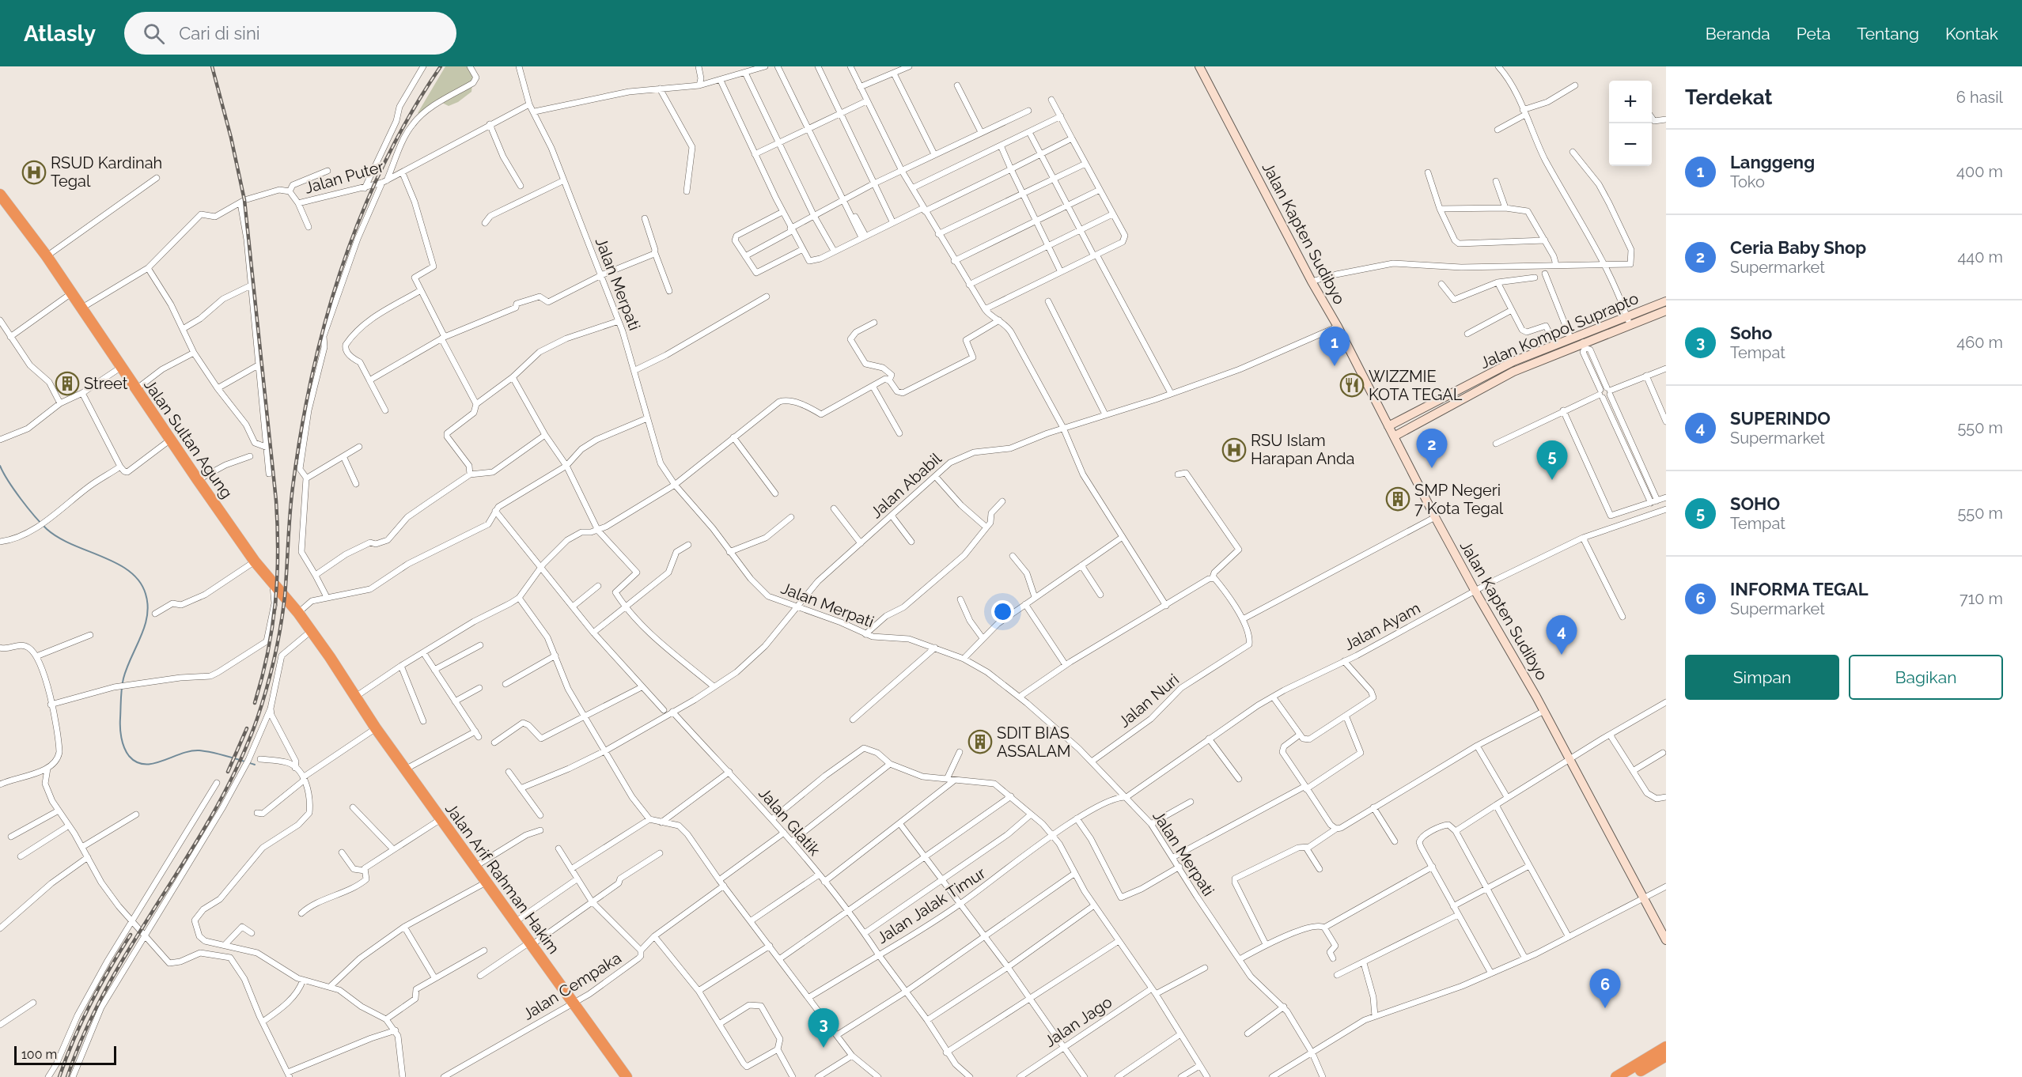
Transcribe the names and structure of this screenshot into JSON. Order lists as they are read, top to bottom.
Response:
{
  "streets": {
    "highway": ["Jalan Sultan Agung", "Jalan Arif Rahman Hakim"],
    "main road": ["Jalan Kapten Sudibyo", "Jalan Kompol Suprapto"],
    "street": [
      "Jalan Puter",
      "Jalan Merpati",
      "Jalan Ababil",
      "Jalan Ayam",
      "Jalan Nuri",
      "Jalan Glatik",
      "Jalan Jalak Timur",
      "Jalan Cempaka",
      "Jalan Jago"
    ]
  },
  "crossings": [
    ["Jalan Puter", "Jalan Merpati"],
    ["Jalan Puter", "Jalan Sultan Agung"],
    ["Jalan Kapten Sudibyo", "Jalan Kompol Suprapto"],
    ["Jalan Kapten Sudibyo", "Jalan Ababil"],
    ["Jalan Kapten Sudibyo", "Jalan Ayam"],
    ["Jalan Merpati", "Jalan Ababil"],
    ["Jalan Merpati", "Jalan Ayam"],
    ["Jalan Merpati", "Jalan Nuri"],
    ["Jalan Merpati", "Jalan Jalak Timur"],
    ["Jalan Sultan Agung", "Jalan Arif Rahman Hakim"],
    ["Jalan Ababil", "Jalan Glatik"],
    ["Jalan Ayam", "Jalan Jalak Timur"],
    ["Jalan Glatik", "Jalan Jalak Timur"],
    ["Jalan Arif Rahman Hakim", "Jalan Cempaka"]
  ],
  "places": {
    "hospital": ["RSUD Kardinah Tegal", "RSU Islam Harapan Anda"],
    "building": ["Street", "SMP Negeri 7 Kota Tegal", "SDIT BIAS ASSALAM"],
    "restaurant": ["WIZZMIE KOTA TEGAL"]
  },
  "scale_bar": "100 m",
  "page": {
    "header": "Atlasly",
    "search": "Cari di sini",
    "nav": [
      "Beranda",
      "Peta",
      "Tentang",
      "Kontak"
    ],
    "heading": ["Terdekat", "6 hasil"],
    "map_buttons": ["+", "−"],
    "list": [
      {
        "mark": "1",
        "name": "Langgeng",
        "note": "Toko",
        "value": "400 m"
      },
      {
        "mark": "2",
        "name": "Ceria Baby Shop",
        "note": "Supermarket",
        "value": "440 m"
      },
      {
        "mark": "3",
        "name": "Soho",
        "note": "Tempat",
        "value": "460 m"
      },
      {
        "mark": "4",
        "name": "SUPERINDO",
        "note": "Supermarket",
        "value": "550 m"
      },
      {
        "mark": "5",
        "name": "SOHO",
        "note": "Tempat",
        "value": "550 m"
      },
      {
        "mark": "6",
        "name": "INFORMA TEGAL",
        "note": "Supermarket",
        "value": "710 m"
      }
    ],
    "pins": [
      "1",
      "2",
      "5",
      "4",
      "6",
      "3"
    ],
    "buttons": ["Simpan", "Bagikan"],
    "scale": "100 m"
  }
}
